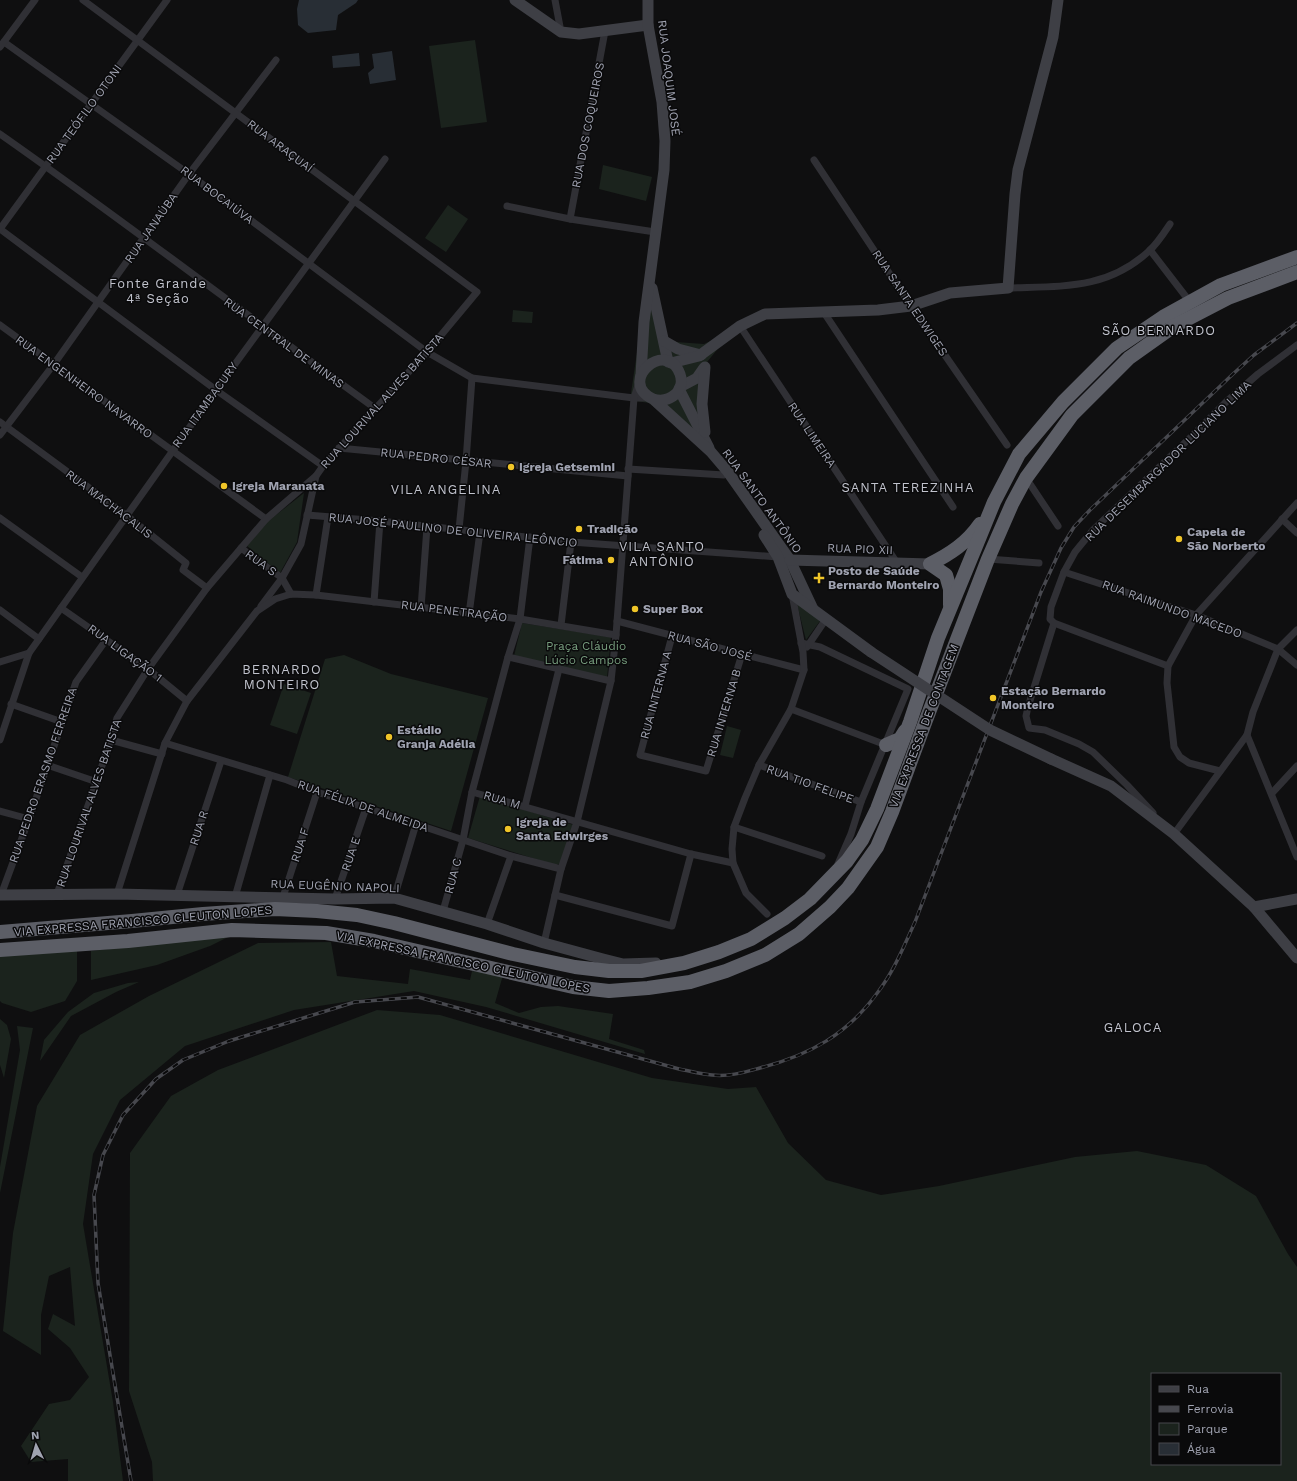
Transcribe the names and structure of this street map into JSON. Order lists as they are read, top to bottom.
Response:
{
  "streets": {
    "highway": ["VIA EXPRESSA DE CONTAGEM", "VIA EXPRESSA FRANCISCO CLEUTON LOPES"],
    "street": [
      "RUA JOAQUIM JOSÉ",
      "RUA TEÓFILO OTONI",
      "RUA DOS COQUEIROS",
      "RUA ARAÇUAÍ",
      "RUA BOCAIÚVA",
      "RUA JANAÚBA",
      "RUA SANTA EDWIGES",
      "RUA CENTRAL DE MINAS",
      "RUA ENGENHEIRO NAVARRO",
      "RUA LOURIVAL ALVES BATISTA",
      "RUA ITAMBACURY",
      "RUA LIMEIRA",
      "RUA PEDRO CÉSAR",
      "RUA DESEMBARGADOR LUCIANO LIMA",
      "RUA SANTO ANTÔNIO",
      "RUA MACHACALIS",
      "RUA JOSÉ PAULINO DE OLIVEIRA LEÔNCIO",
      "RUA PIO XII",
      "RUA S",
      "RUA RAIMUNDO MACEDO",
      "RUA PENETRAÇÃO",
      "RUA SÃO JOSÉ",
      "RUA LIGAÇÃO 1",
      "RUA INTERNA A",
      "RUA INTERNA B",
      "RUA PEDRO ERASMO FERREIRA",
      "RUA TIO FELIPE",
      "RUA M",
      "RUA FÉLIX DE ALMEIDA",
      "RUA R",
      "RUA F",
      "RUA E",
      "RUA C",
      "RUA EUGÊNIO NAPOLI"
    ]
  },
  "crossings": [
    ["RUA JOAQUIM JOSÉ", "RUA SANTO ANTÔNIO"],
    ["RUA TEÓFILO OTONI", "RUA ARAÇUAÍ"],
    ["RUA TEÓFILO OTONI", "RUA BOCAIÚVA"],
    ["RUA TEÓFILO OTONI", "RUA CENTRAL DE MINAS"],
    ["RUA ARAÇUAÍ", "RUA JANAÚBA"],
    ["RUA ARAÇUAÍ", "RUA LOURIVAL ALVES BATISTA"],
    ["RUA ARAÇUAÍ", "RUA ITAMBACURY"],
    ["RUA BOCAIÚVA", "RUA JANAÚBA"],
    ["RUA BOCAIÚVA", "RUA LOURIVAL ALVES BATISTA"],
    ["RUA BOCAIÚVA", "RUA ITAMBACURY"],
    ["RUA JANAÚBA", "RUA CENTRAL DE MINAS"],
    ["RUA JANAÚBA", "RUA ENGENHEIRO NAVARRO"],
    ["RUA JANAÚBA", "RUA MACHACALIS"],
    ["RUA CENTRAL DE MINAS", "RUA LOURIVAL ALVES BATISTA"],
    ["RUA CENTRAL DE MINAS", "RUA ITAMBACURY"],
    ["RUA ENGENHEIRO NAVARRO", "RUA LOURIVAL ALVES BATISTA"],
    ["RUA ENGENHEIRO NAVARRO", "RUA ITAMBACURY"],
    ["RUA LOURIVAL ALVES BATISTA", "RUA PEDRO CÉSAR"],
    ["RUA LOURIVAL ALVES BATISTA", "RUA MACHACALIS"],
    ["RUA LOURIVAL ALVES BATISTA", "RUA S"],
    ["RUA LOURIVAL ALVES BATISTA", "RUA LIGAÇÃO 1"],
    ["RUA LOURIVAL ALVES BATISTA", "RUA EUGÊNIO NAPOLI"],
    ["RUA ITAMBACURY", "RUA MACHACALIS"],
    ["RUA ITAMBACURY", "RUA LIGAÇÃO 1"],
    ["RUA LIMEIRA", "RUA PIO XII"],
    ["RUA PEDRO CÉSAR", "RUA SANTO ANTÔNIO"],
    ["RUA DESEMBARGADOR LUCIANO LIMA", "RUA SANTO ANTÔNIO"],
    ["RUA DESEMBARGADOR LUCIANO LIMA", "RUA RAIMUNDO MACEDO"],
    ["RUA SANTO ANTÔNIO", "RUA PIO XII"],
    ["RUA JOSÉ PAULINO DE OLIVEIRA LEÔNCIO", "RUA C"],
    ["RUA PENETRAÇÃO", "RUA C"],
    ["RUA SÃO JOSÉ", "RUA INTERNA A"],
    ["RUA SÃO JOSÉ", "RUA INTERNA B"],
    ["RUA LIGAÇÃO 1", "RUA PEDRO ERASMO FERREIRA"],
    ["RUA INTERNA A", "RUA INTERNA B"],
    ["VIA EXPRESSA DE CONTAGEM", "VIA EXPRESSA FRANCISCO CLEUTON LOPES"],
    ["RUA PEDRO ERASMO FERREIRA", "RUA EUGÊNIO NAPOLI"],
    ["RUA M", "RUA C"],
    ["RUA FÉLIX DE ALMEIDA", "RUA R"],
    ["RUA FÉLIX DE ALMEIDA", "RUA F"],
    ["RUA FÉLIX DE ALMEIDA", "RUA E"],
    ["RUA FÉLIX DE ALMEIDA", "RUA C"],
    ["RUA R", "RUA EUGÊNIO NAPOLI"],
    ["RUA F", "RUA EUGÊNIO NAPOLI"],
    ["RUA E", "RUA EUGÊNIO NAPOLI"],
    ["RUA C", "RUA EUGÊNIO NAPOLI"],
    ["RUA EUGÊNIO NAPOLI", "VIA EXPRESSA FRANCISCO CLEUTON LOPES"]
  ],
  "districts": [
    "Fonte Grande 4ª Seção",
    "SÃO BERNARDO",
    "SANTA TEREZINHA",
    "VILA ANGELINA",
    "VILA SANTO ANTÔNIO",
    "BERNARDO MONTEIRO",
    "GALOCA"
  ],
  "parks": ["Praça Cláudio Lúcio Campos"],
  "places": {
    "other": [
      "Igreja Getsemini",
      "Igreja Maranata",
      "Tradição",
      "Capela de São Norberto",
      "Fátima",
      "Super Box",
      "Estação Bernardo Monteiro",
      "Estádio Granja Adélia",
      "Igreja de Santa Edwirges"
    ],
    "health": ["Posto de Saúde Bernardo Monteiro"]
  },
  "legend": [
    "Rua",
    "Ferrovia",
    "Parque",
    "Água"
  ],
  "north": "top"
}
